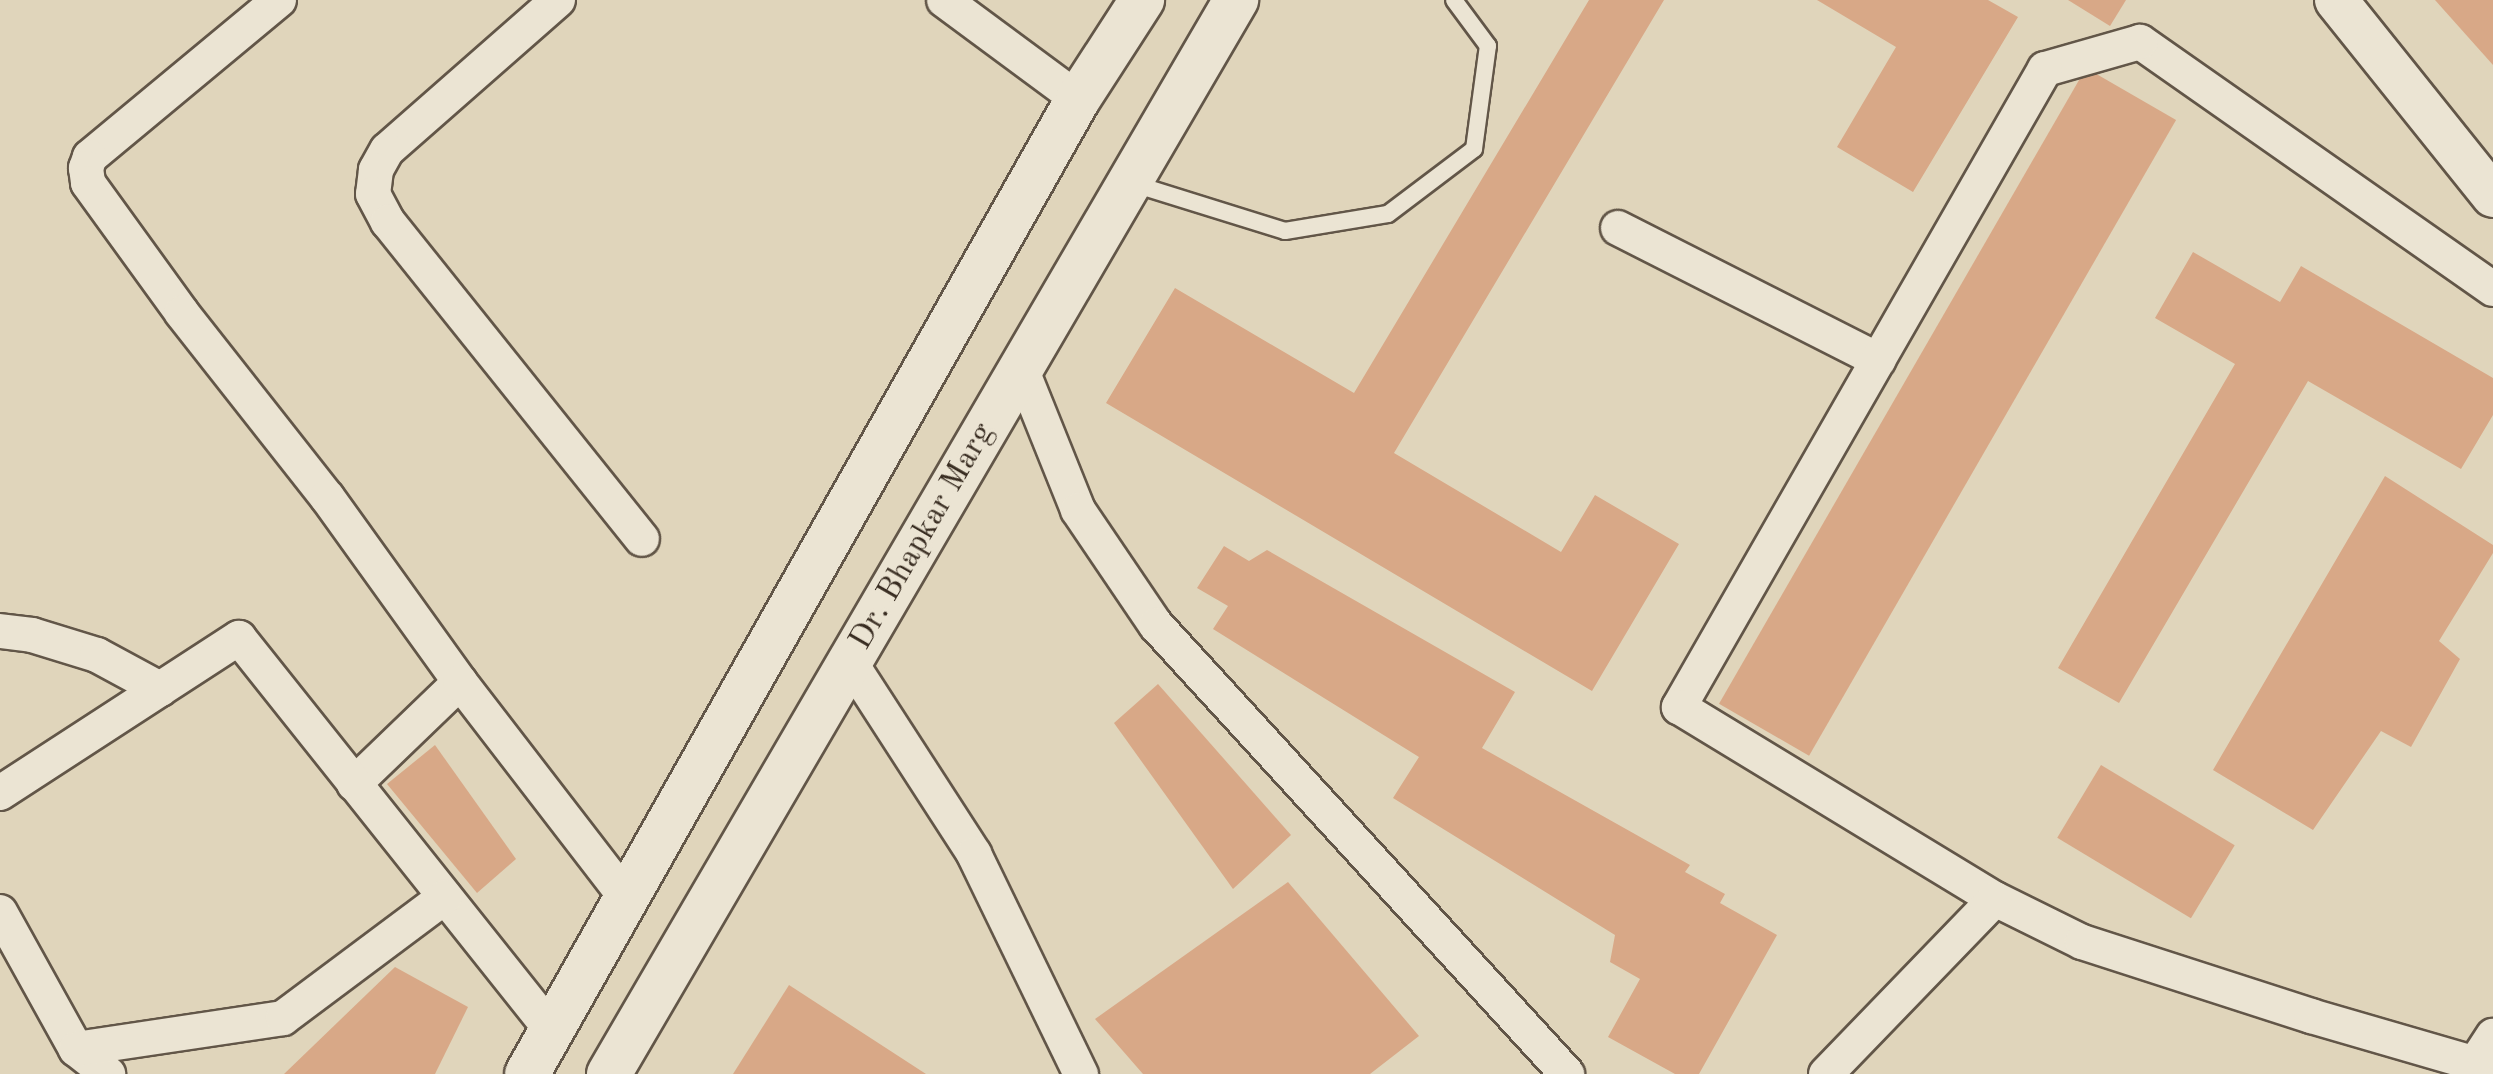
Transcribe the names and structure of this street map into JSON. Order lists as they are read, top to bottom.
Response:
{
  "streets": {
    "main road": ["Dr. Bhapkar Marg"]
  }
}
